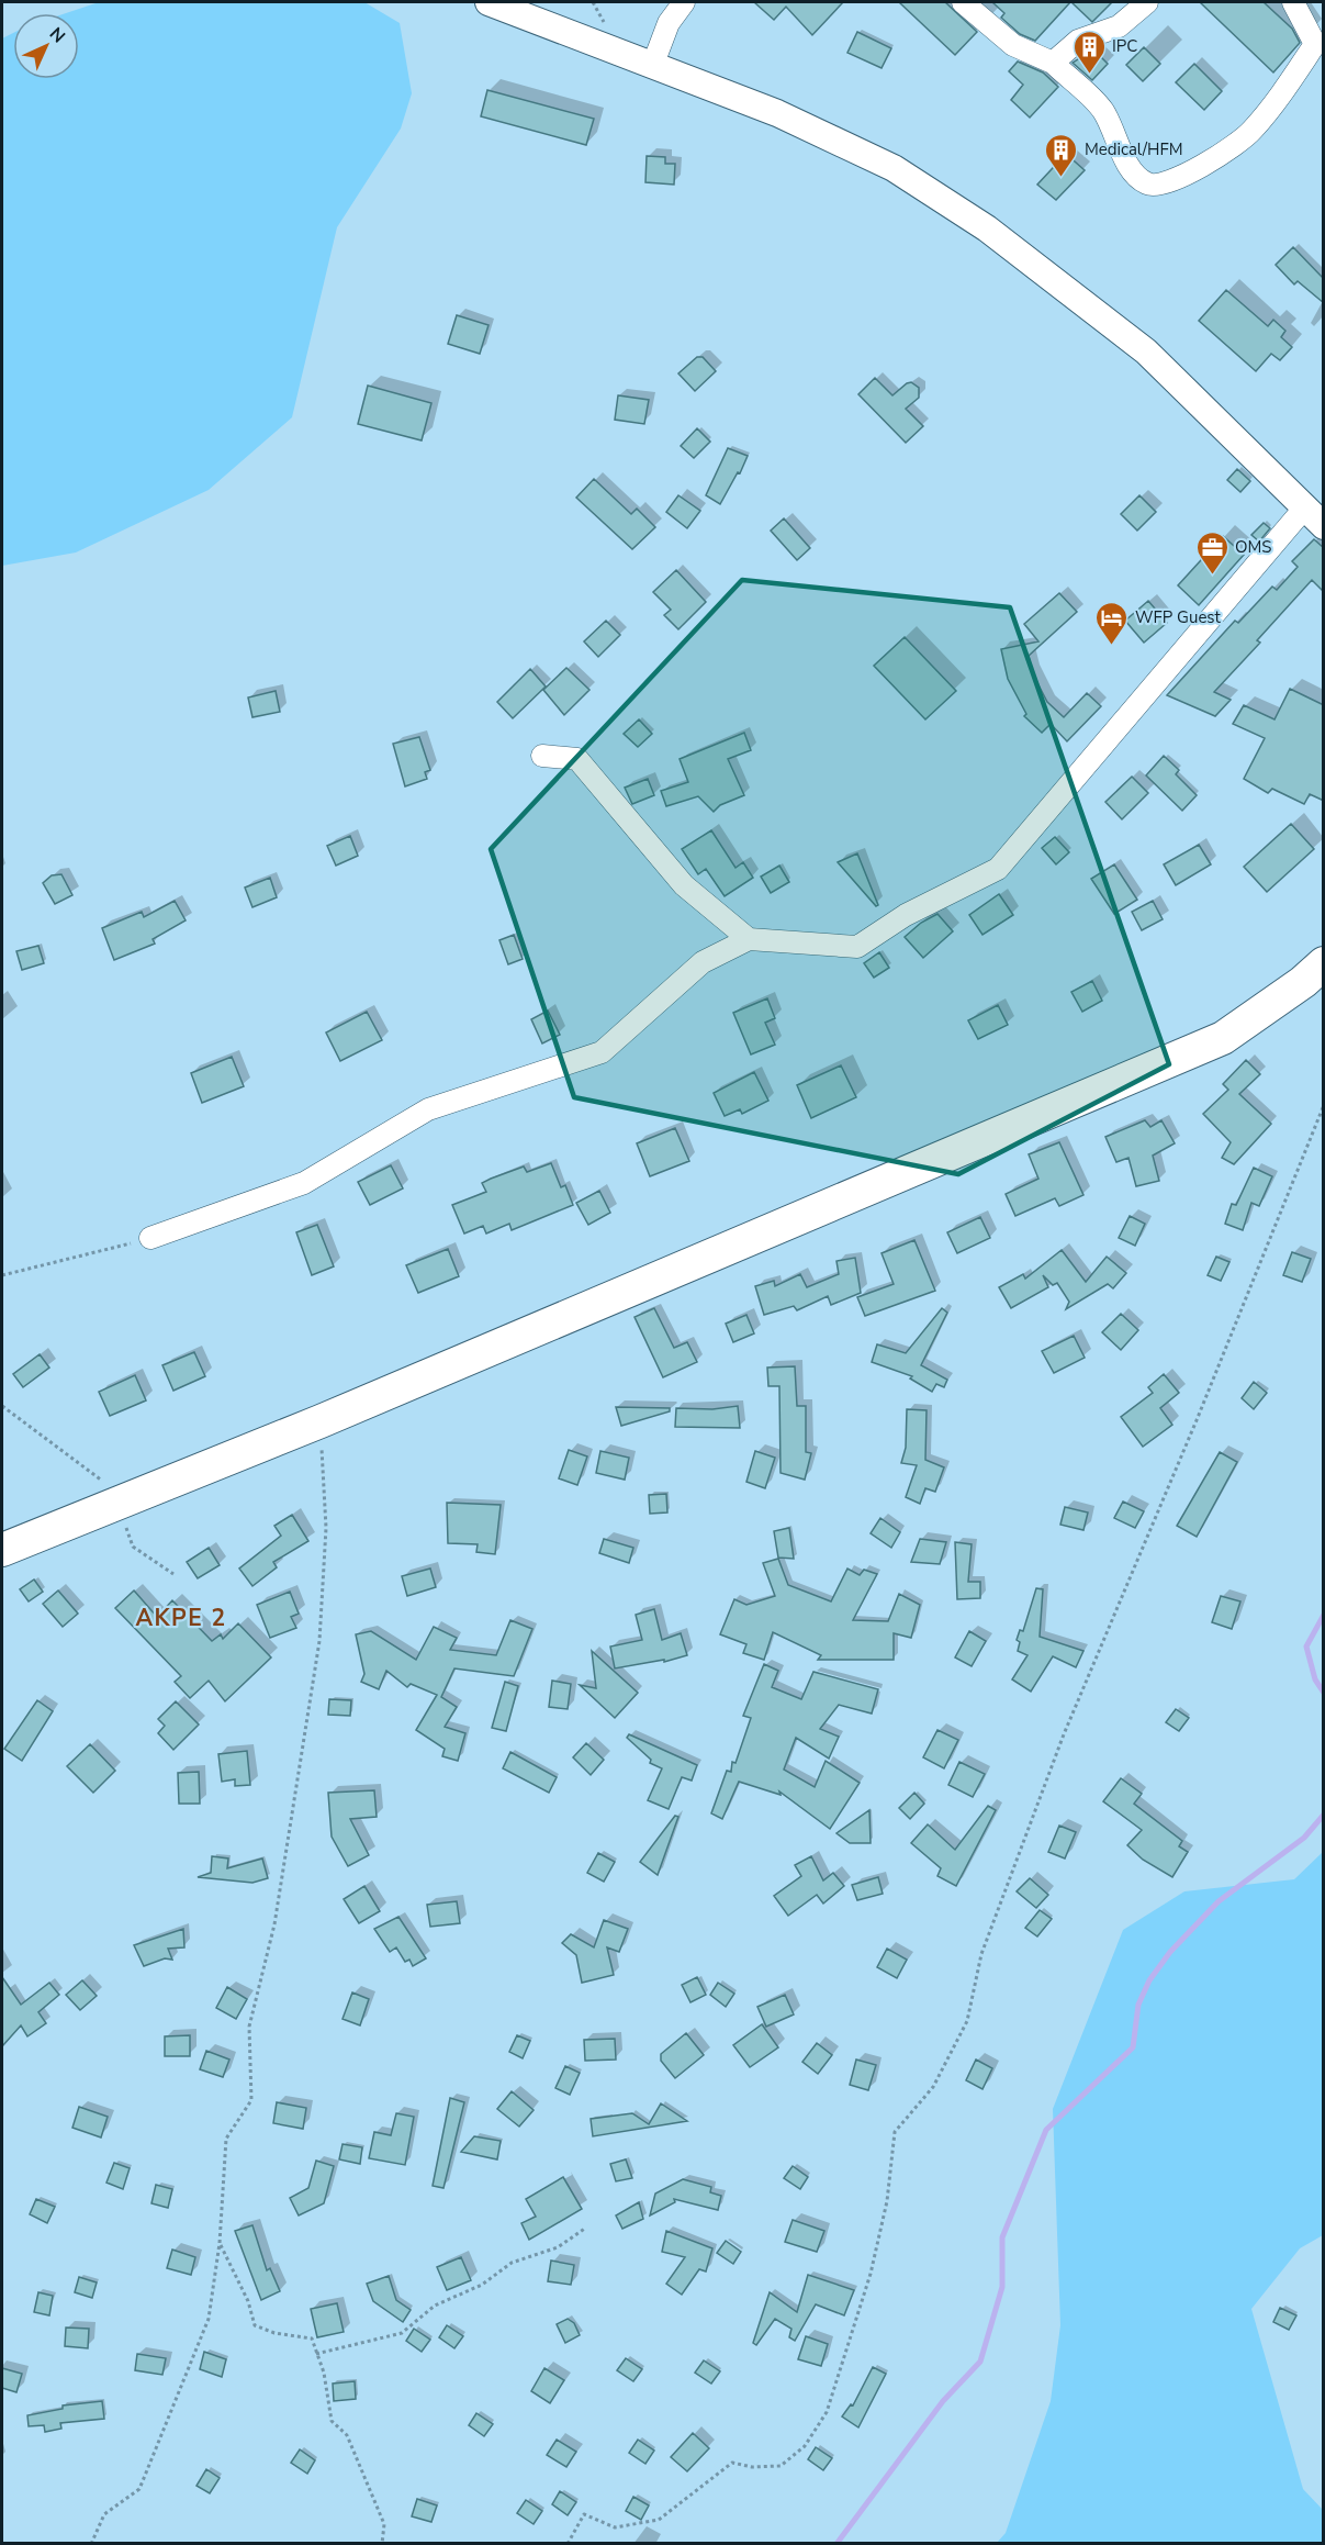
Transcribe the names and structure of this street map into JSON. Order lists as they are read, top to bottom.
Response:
{
  "districts": ["AKPE 2"],
  "places": {
    "building": ["IPC", "Medical/HFM"],
    "office": ["OMS"],
    "hotel": ["WFP Guest"]
  },
  "north": "top right"
}
